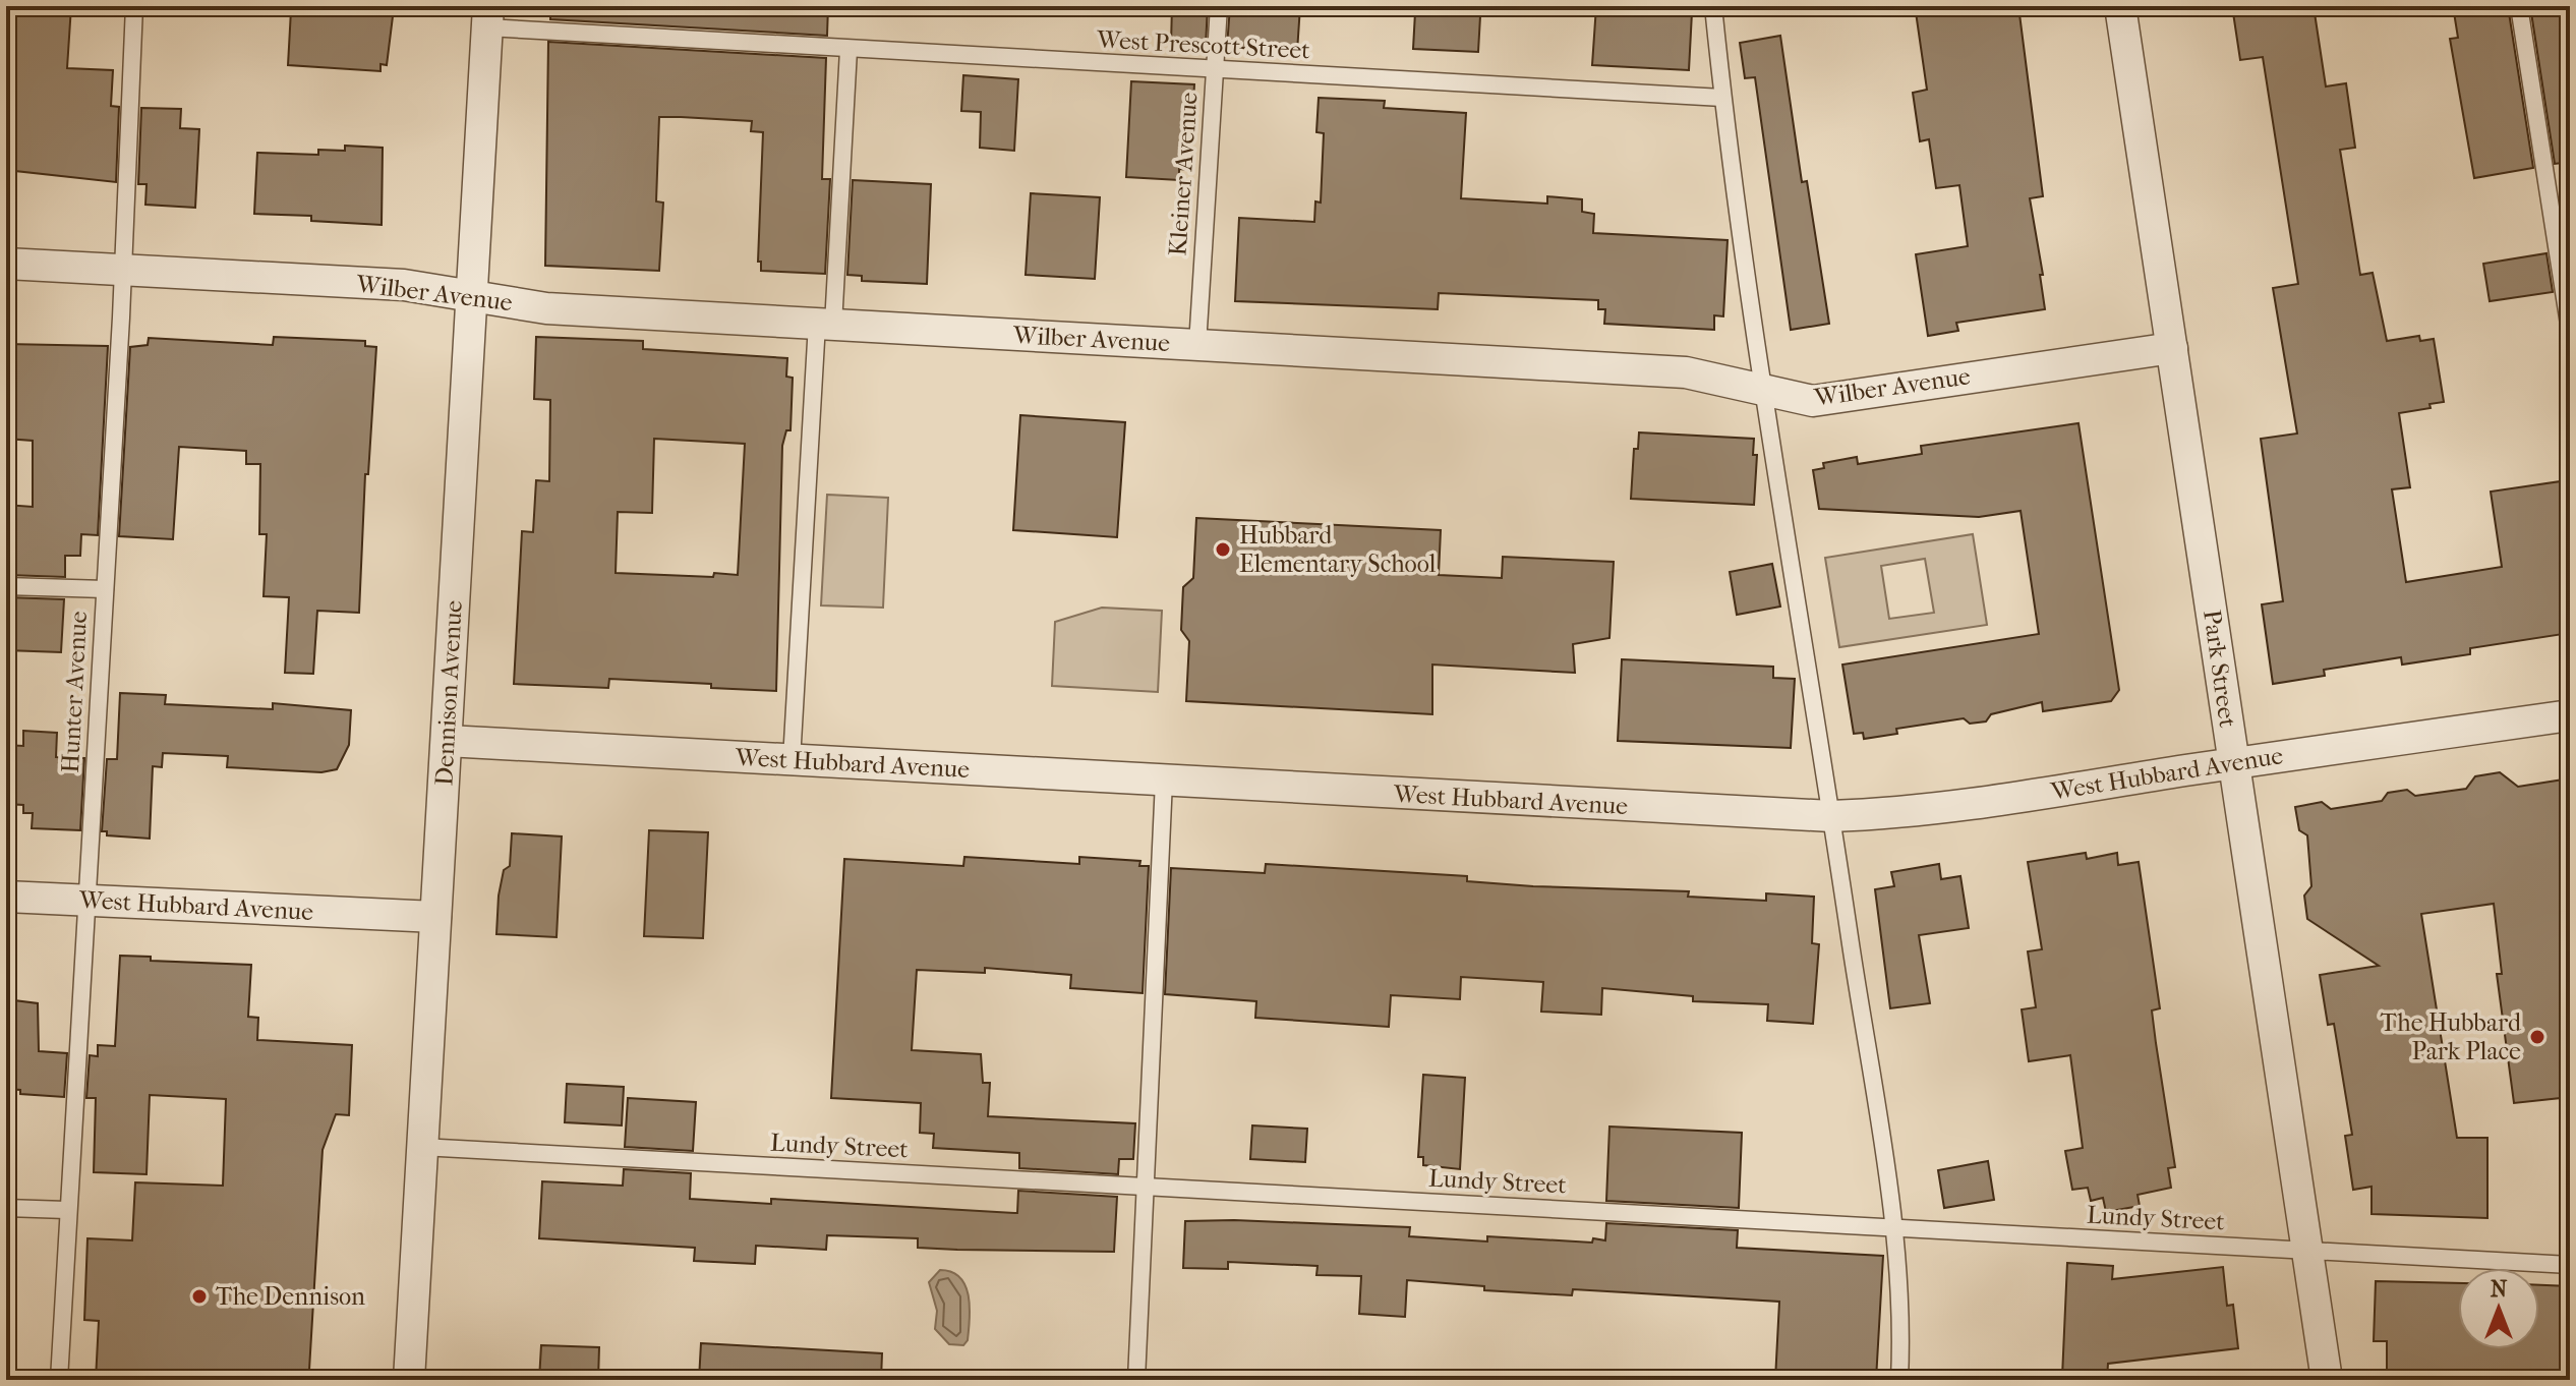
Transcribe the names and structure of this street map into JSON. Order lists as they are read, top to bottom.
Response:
{
  "streets": {
    "street": [
      "Wilber Avenue",
      "Park Street",
      "Dennison Avenue",
      "West Hubbard Avenue"
    ],
    "lane": [
      "West Prescott Street",
      "Kleiner Avenue",
      "Hunter Avenue",
      "Lundy Street"
    ]
  },
  "crossings": [
    ["West Prescott Street", "Kleiner Avenue"],
    ["West Prescott Street", "Dennison Avenue"],
    ["Kleiner Avenue", "Wilber Avenue"],
    ["Wilber Avenue", "Park Street"],
    ["Wilber Avenue", "Hunter Avenue"],
    ["Wilber Avenue", "Dennison Avenue"],
    ["Park Street", "West Hubbard Avenue"],
    ["Park Street", "Lundy Street"],
    ["Hunter Avenue", "West Hubbard Avenue"],
    ["Dennison Avenue", "West Hubbard Avenue"],
    ["Dennison Avenue", "Lundy Street"]
  ],
  "places": ["Hubbard Elementary School", "The Hubbard Park Place", "The Dennison"],
  "north": "top"
}
